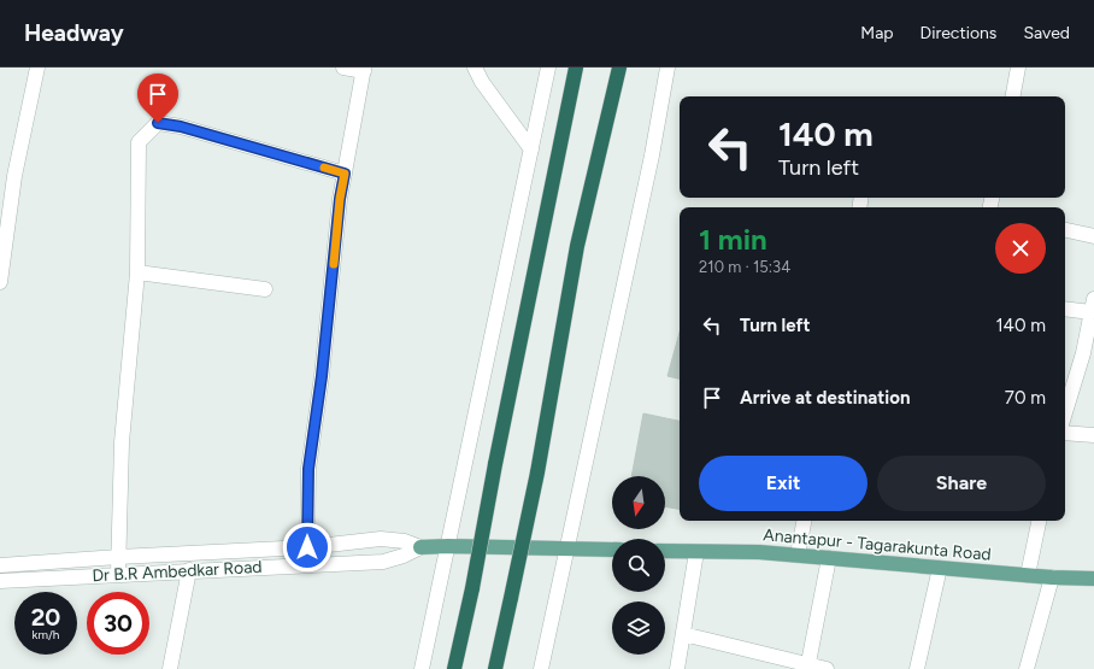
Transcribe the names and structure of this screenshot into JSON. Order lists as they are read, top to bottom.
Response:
{
  "streets": {
    "main road": ["Anantapur - Tagarakunta Road"],
    "street": ["Dr B.R Ambedkar Road"]
  },
  "north": "bottom",
  "page": {
    "header": "Headway",
    "nav": ["Map", "Directions", "Saved"],
    "turn": ["140 m", "Turn left"],
    "heading": ["1 min", "210 m · 15:34"],
    "list": [
      {
        "name": "Turn left",
        "value": "140 m"
      },
      {
        "name": "Arrive at destination",
        "value": "70 m"
      }
    ],
    "buttons": ["Exit", "Share"],
    "speed": "20 km/h",
    "limit": "30"
  }
}
